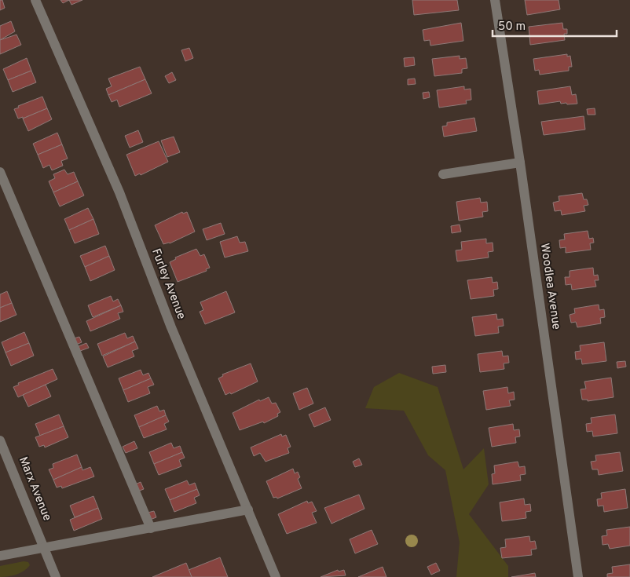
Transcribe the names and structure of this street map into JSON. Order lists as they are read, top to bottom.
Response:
{
  "streets": {
    "street": ["Furley Avenue", "Woodlea Avenue", "Marx Avenue"]
  },
  "scale_bar": "50 m"
}
